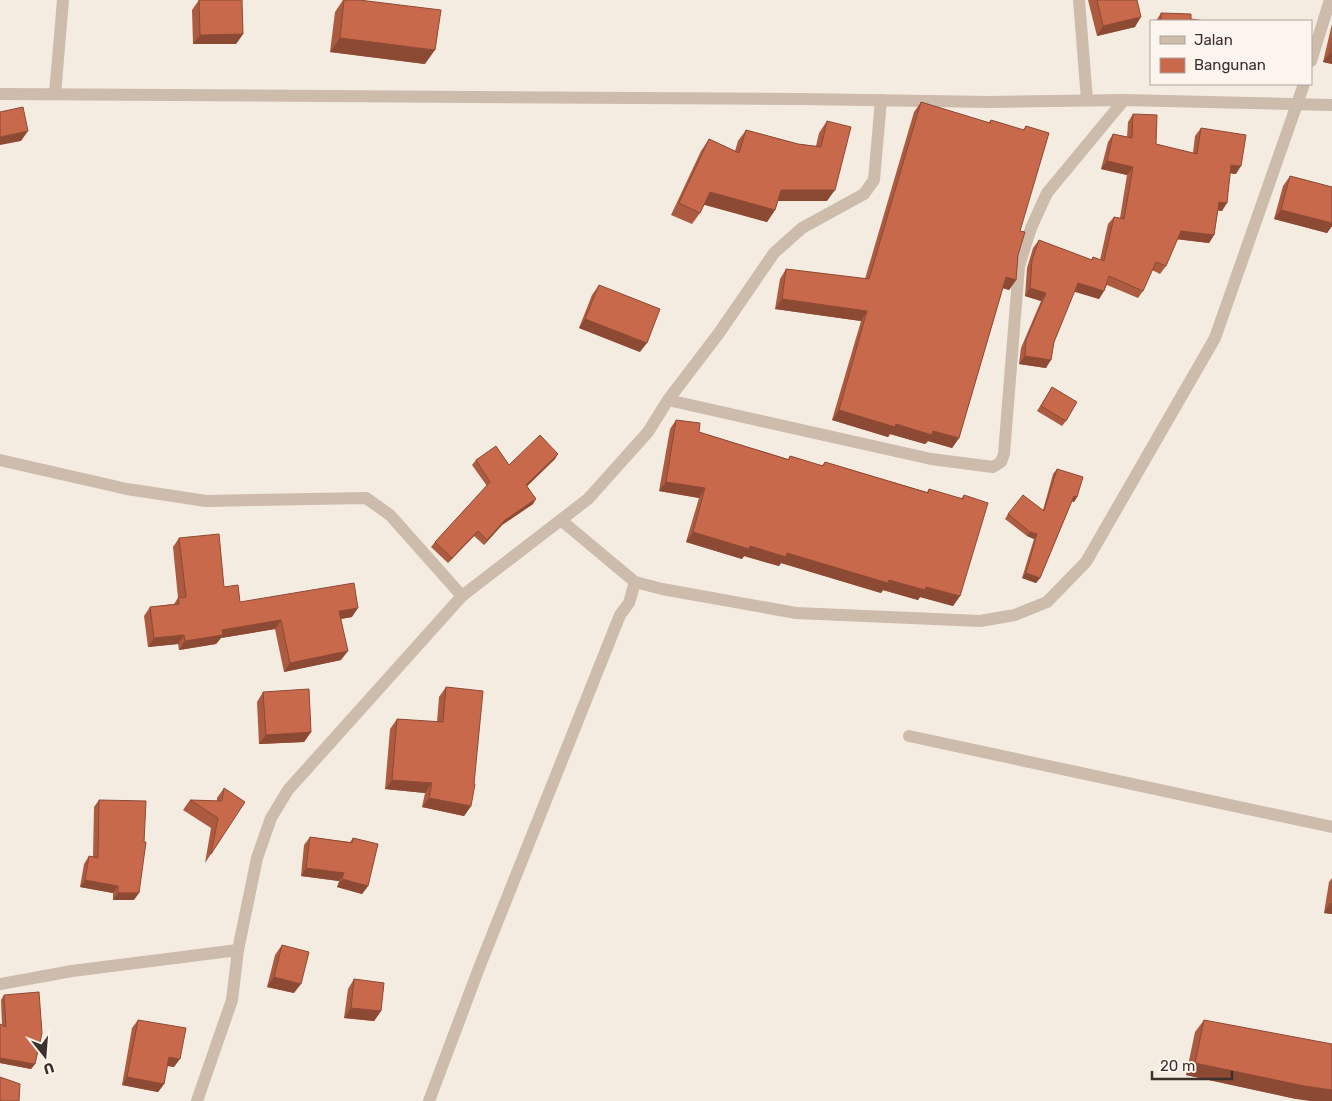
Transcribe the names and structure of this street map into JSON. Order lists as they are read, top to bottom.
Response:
{
  "legend": ["Jalan", "Bangunan"],
  "scale_bar": "20 m",
  "north": "bottom"
}
